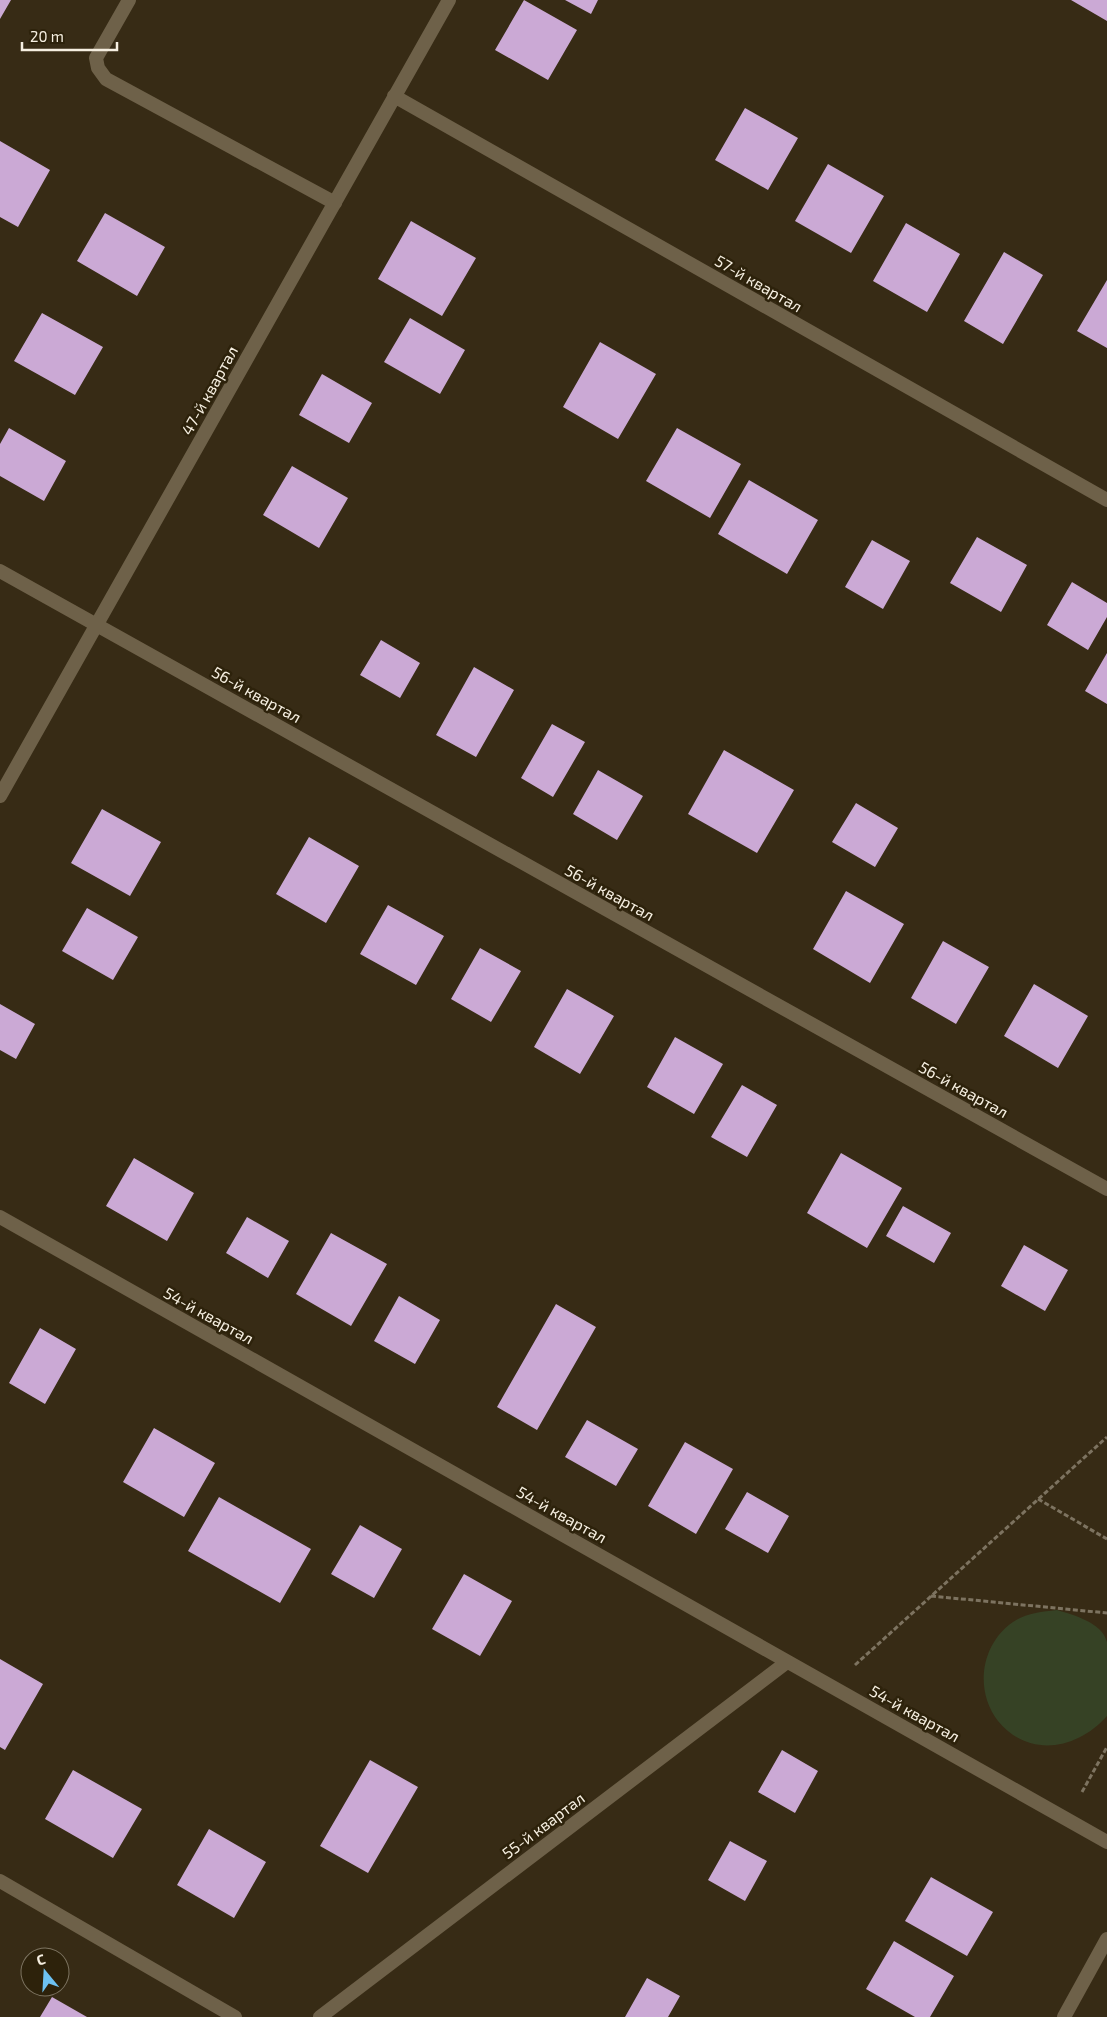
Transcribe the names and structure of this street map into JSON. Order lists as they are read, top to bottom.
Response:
{
  "streets": {
    "street": [
      "57-й квартал",
      "47-й квартал",
      "56-й квартал",
      "54-й квартал",
      "55-й квартал"
    ]
  },
  "crossings": [
    ["57-й квартал", "47-й квартал"],
    ["47-й квартал", "56-й квартал"],
    ["54-й квартал", "55-й квартал"]
  ],
  "scale_bar": "20 m",
  "north": "top"
}
